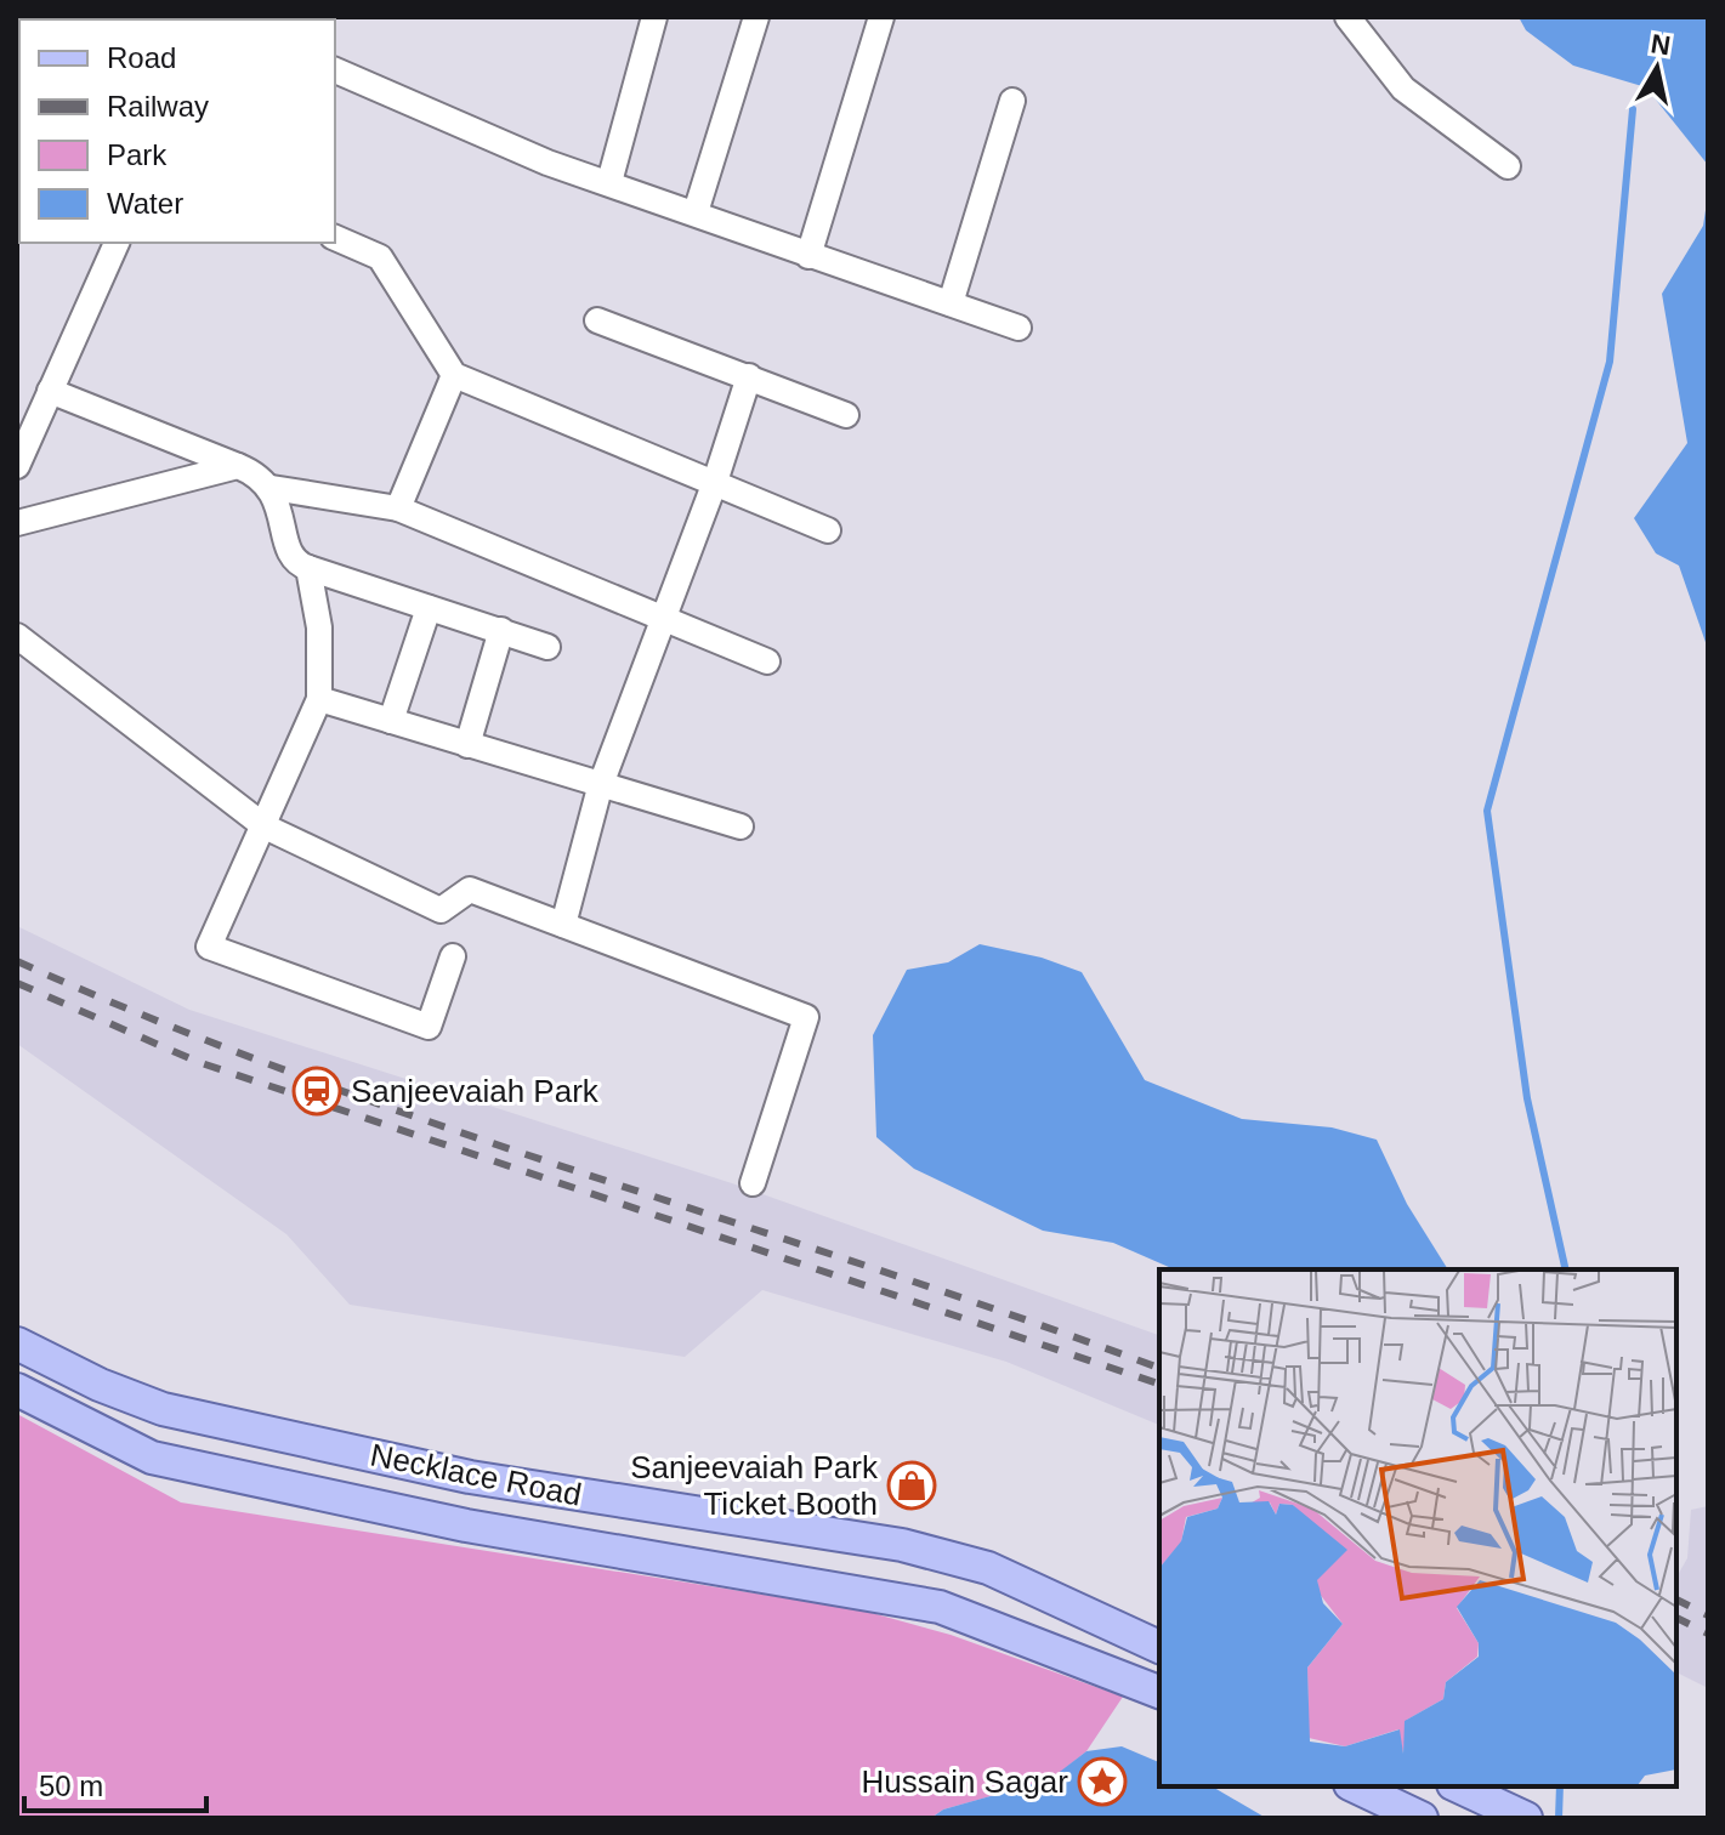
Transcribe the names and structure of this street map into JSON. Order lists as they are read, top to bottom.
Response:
{
  "streets": {
    "main road": ["Necklace Road"]
  },
  "places": {
    "station": ["Sanjeevaiah Park"],
    "shop": ["Sanjeevaiah Park Ticket Booth"],
    "place": ["Hussain Sagar"]
  },
  "legend": [
    "Road",
    "Railway",
    "Park",
    "Water"
  ],
  "scale_bar": "50 m",
  "north": "top"
}
